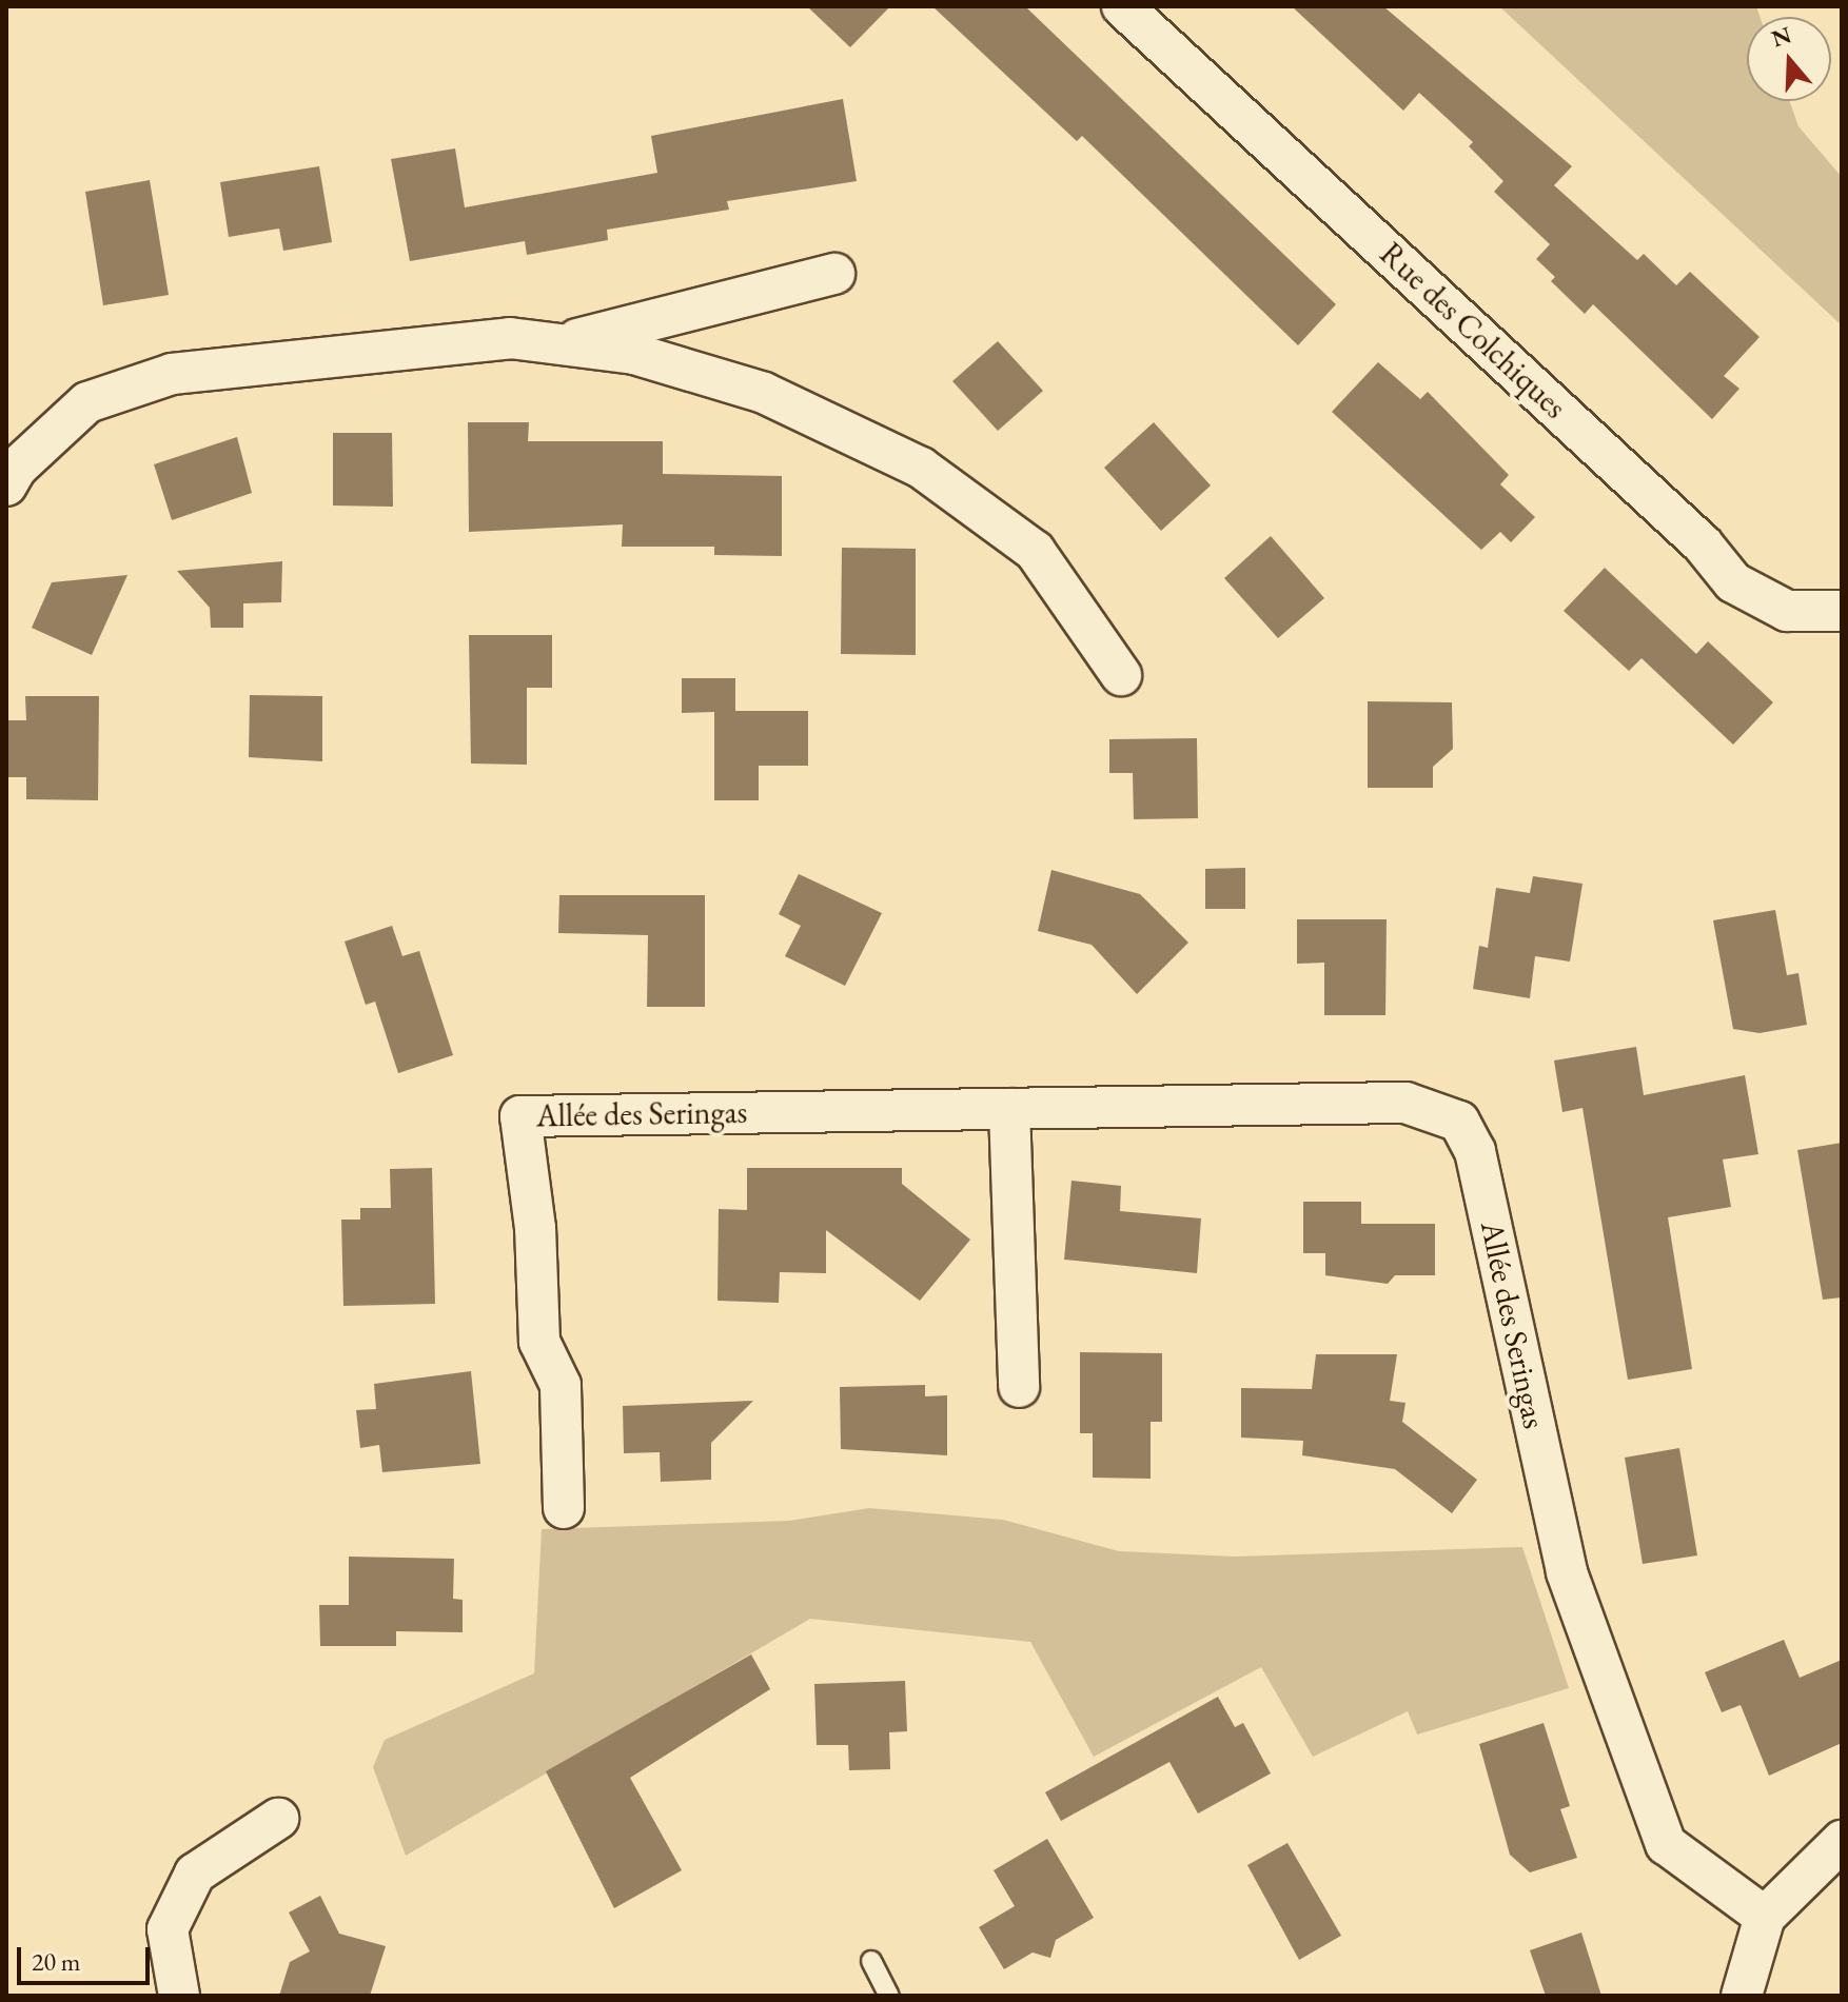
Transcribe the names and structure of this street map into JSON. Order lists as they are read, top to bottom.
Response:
{
  "streets": {
    "street": ["Rue des Colchiques", "Allée des Seringas"]
  },
  "scale_bar": "20 m",
  "north": "top"
}
